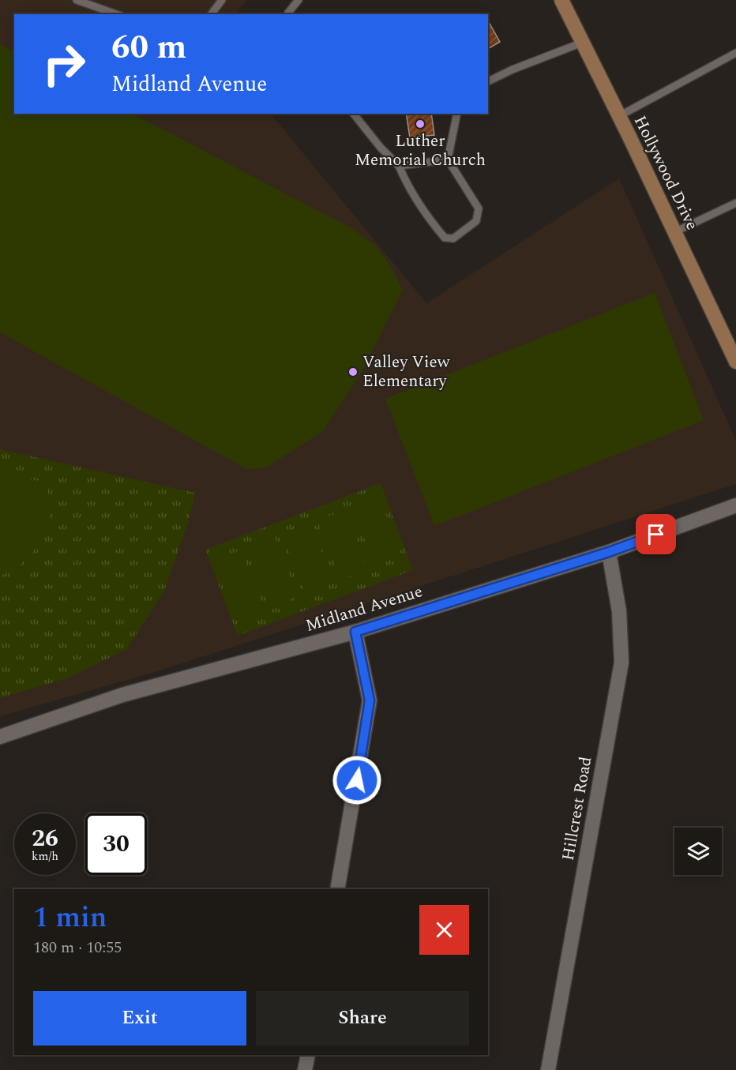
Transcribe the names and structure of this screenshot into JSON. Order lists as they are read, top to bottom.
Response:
{
  "streets": {
    "main road": ["Hollywood Drive"],
    "street": ["Midland Avenue", "Hillcrest Road"]
  },
  "crossings": [
    ["Midland Avenue", "Hillcrest Road"]
  ],
  "places": ["Luther Memorial Church", "Valley View Elementary"],
  "page": {
    "turn": ["60 m", "Midland Avenue"],
    "speed": "26 km/h",
    "limit": "30",
    "heading": ["1 min", "180 m · 10:55"],
    "buttons": ["Exit", "Share"]
  }
}
